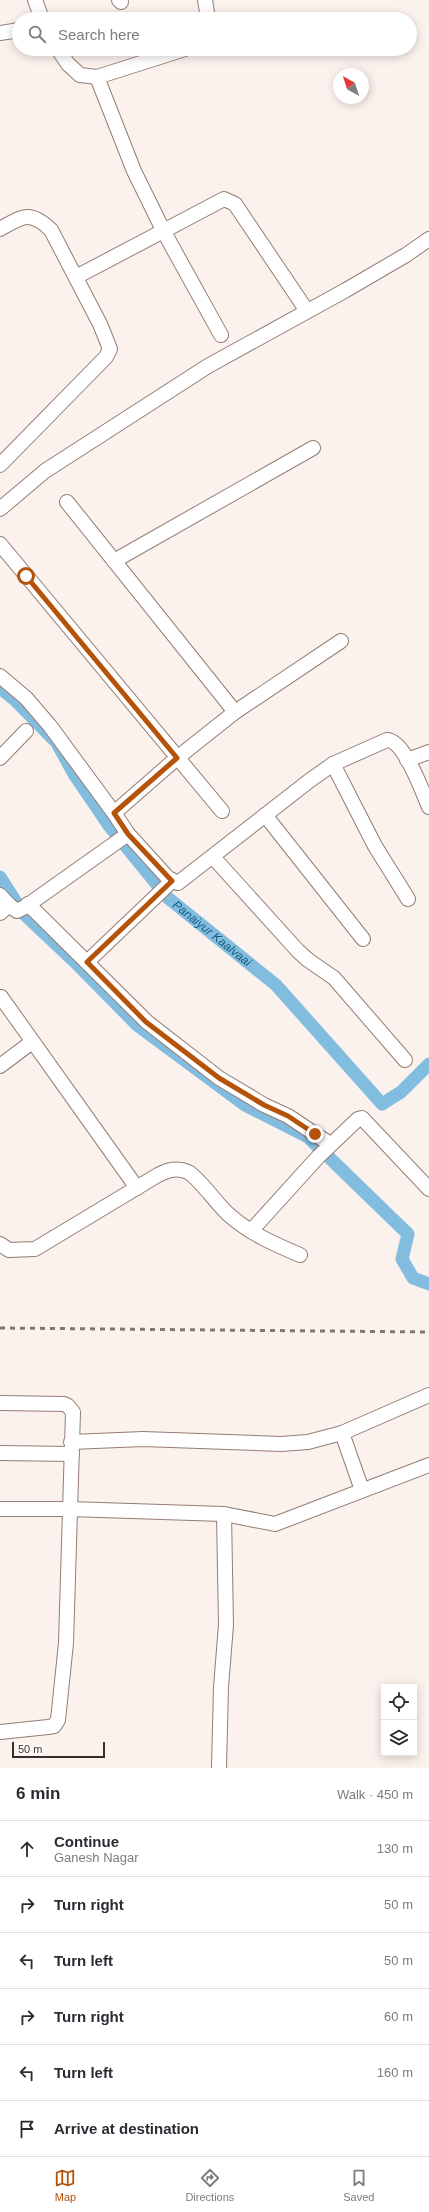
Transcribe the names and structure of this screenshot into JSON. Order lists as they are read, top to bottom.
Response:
{
  "water": ["Panaiyur Kaalvaai"],
  "scale_bar": "50 m",
  "north": "top left",
  "page": {
    "search": "Search here",
    "scale": "50 m",
    "heading": ["6 min", "Walk · 450 m"],
    "list": [
      ["Continue", "Ganesh Nagar", "130 m"],
      ["Turn right", "50 m"],
      ["Turn left", "50 m"],
      ["Turn right", "60 m"],
      ["Turn left", "160 m"],
      "Arrive at destination"
    ],
    "nav": ["Map", "Directions", "Saved"]
  }
}
